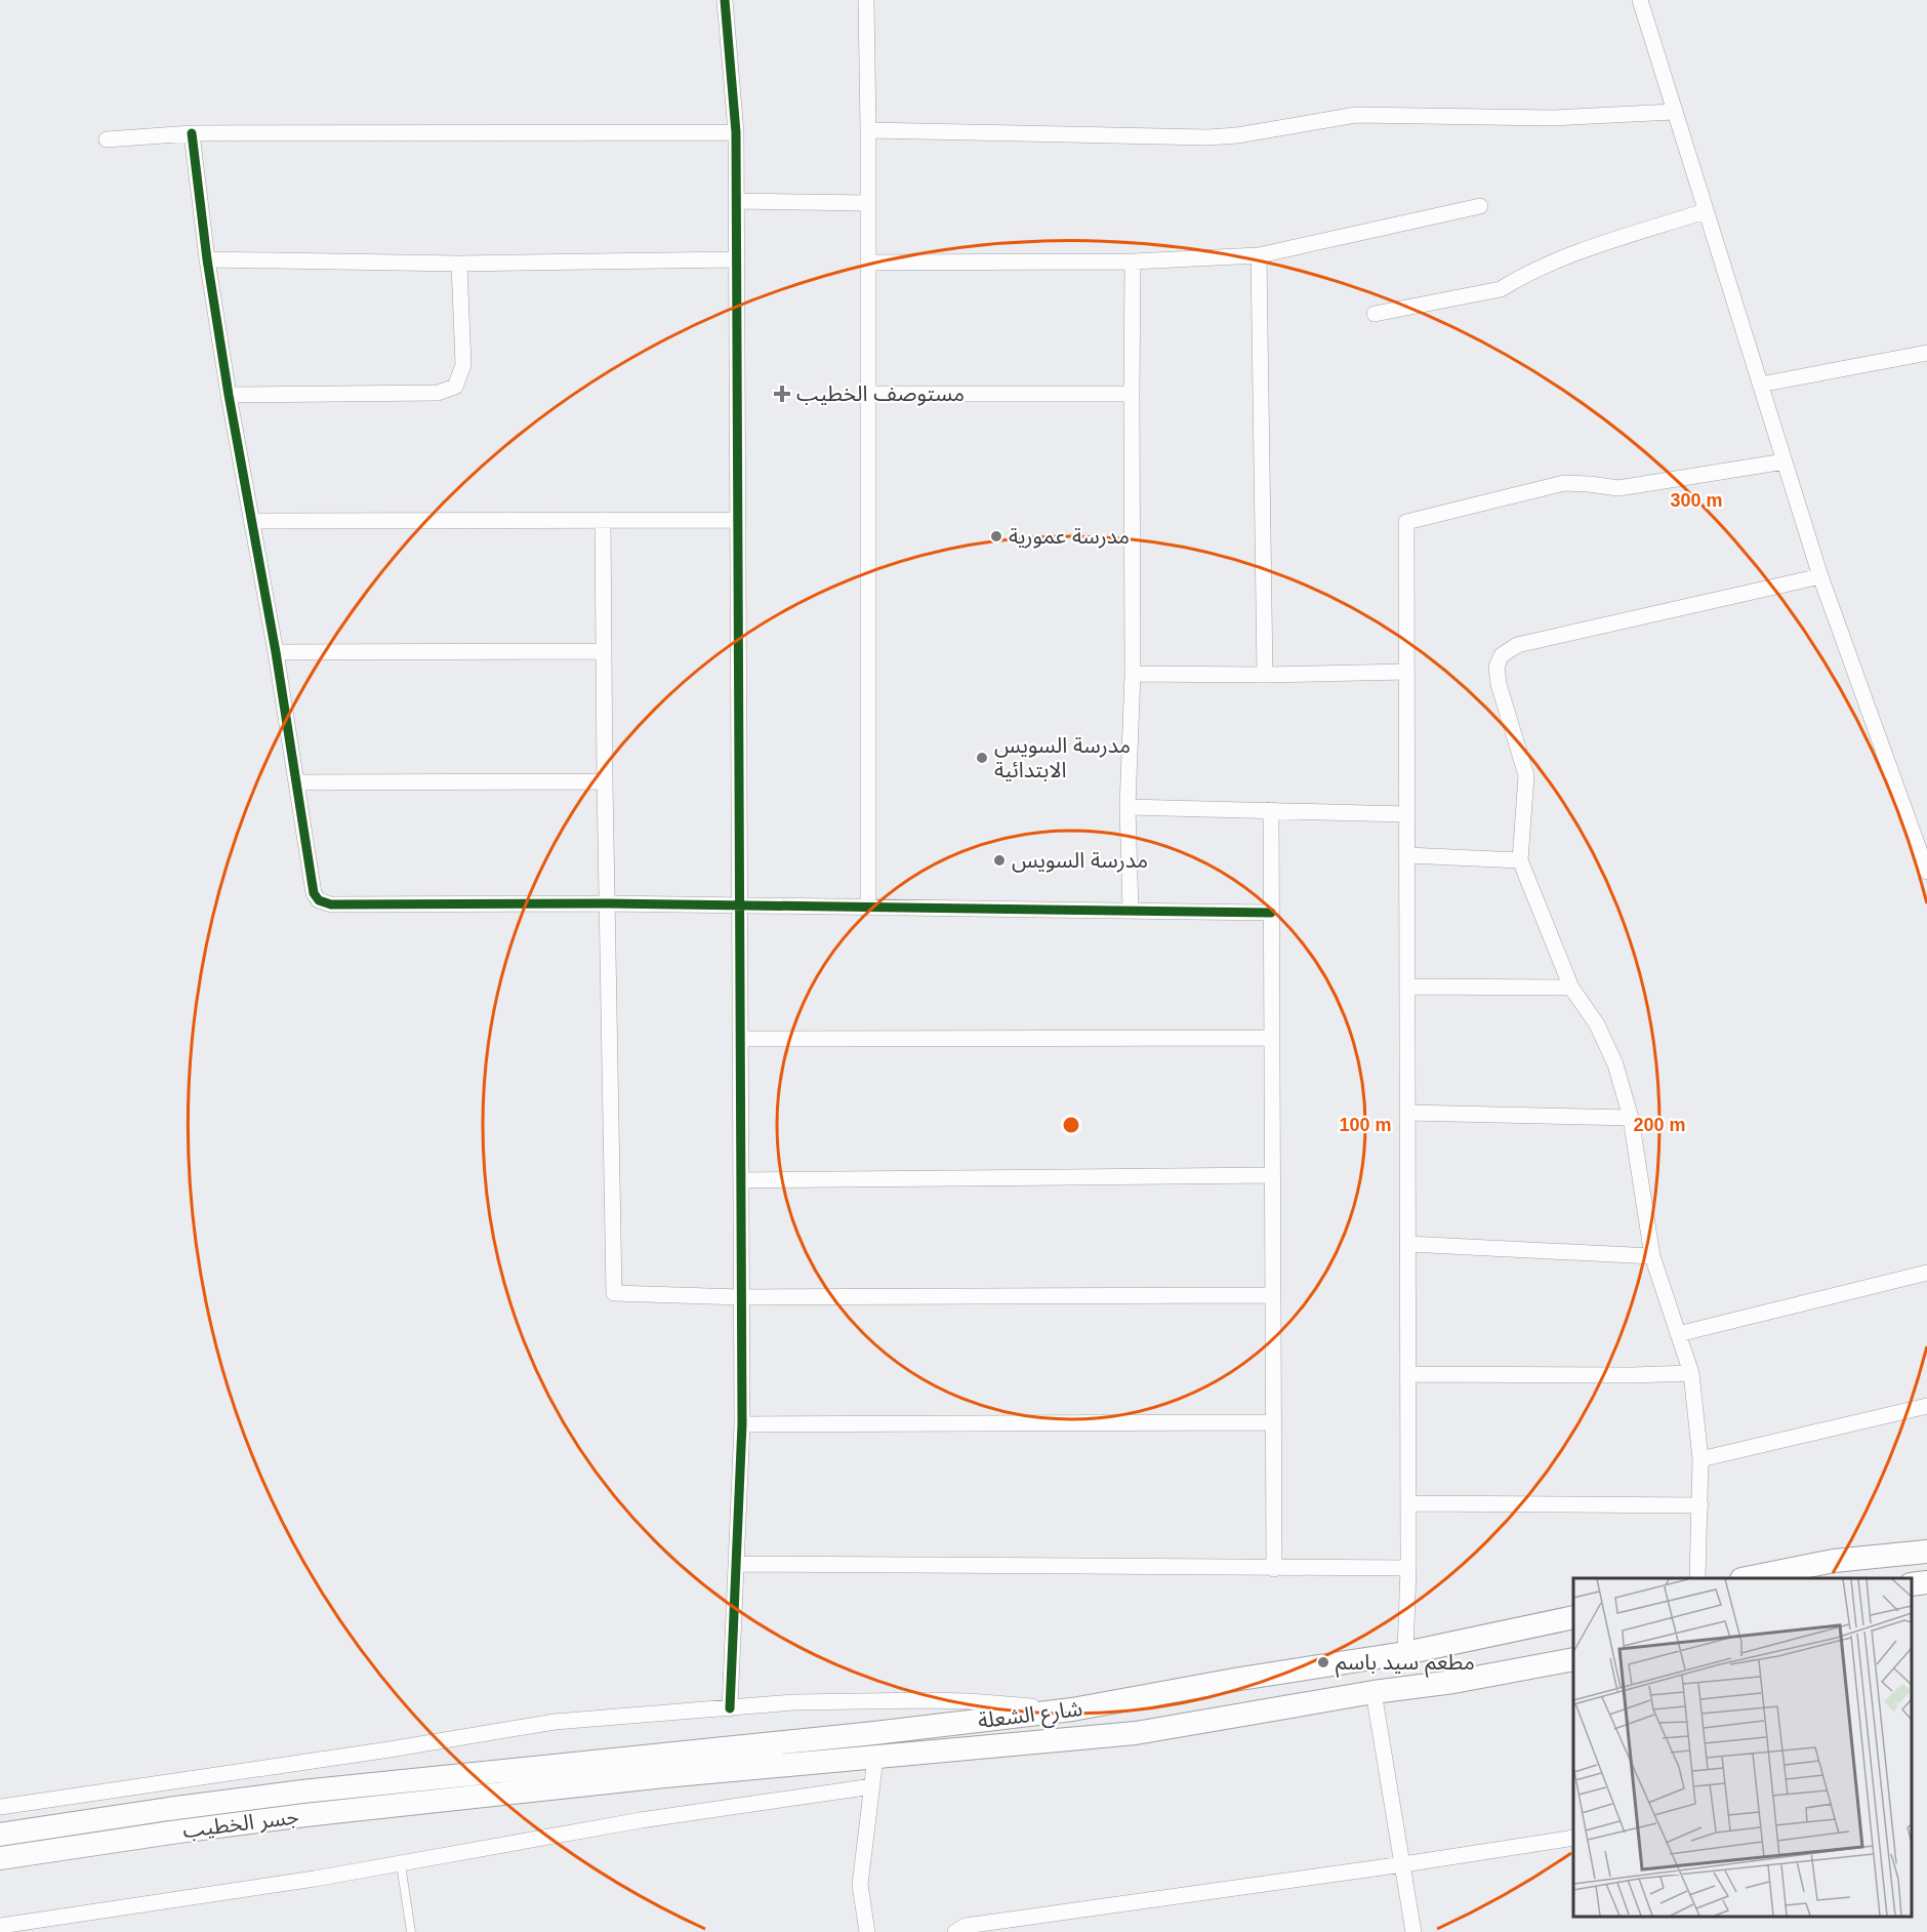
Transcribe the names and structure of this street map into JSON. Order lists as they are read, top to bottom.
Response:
{
  "streets": {
    "main road": ["شارع الشعلة", "جسر الخطيب"]
  },
  "crossings": [
    ["شارع الشعلة", "جسر الخطيب"]
  ],
  "places": {
    "health": ["مستوصف الخطيب"],
    "other": [
      "مدرسة عمورية",
      "مدرسة السويس الابتدائية",
      "مدرسة السويس",
      "مطعم سيد باسم"
    ]
  },
  "rings": ["300 m", "100 m", "200 m"]
}
